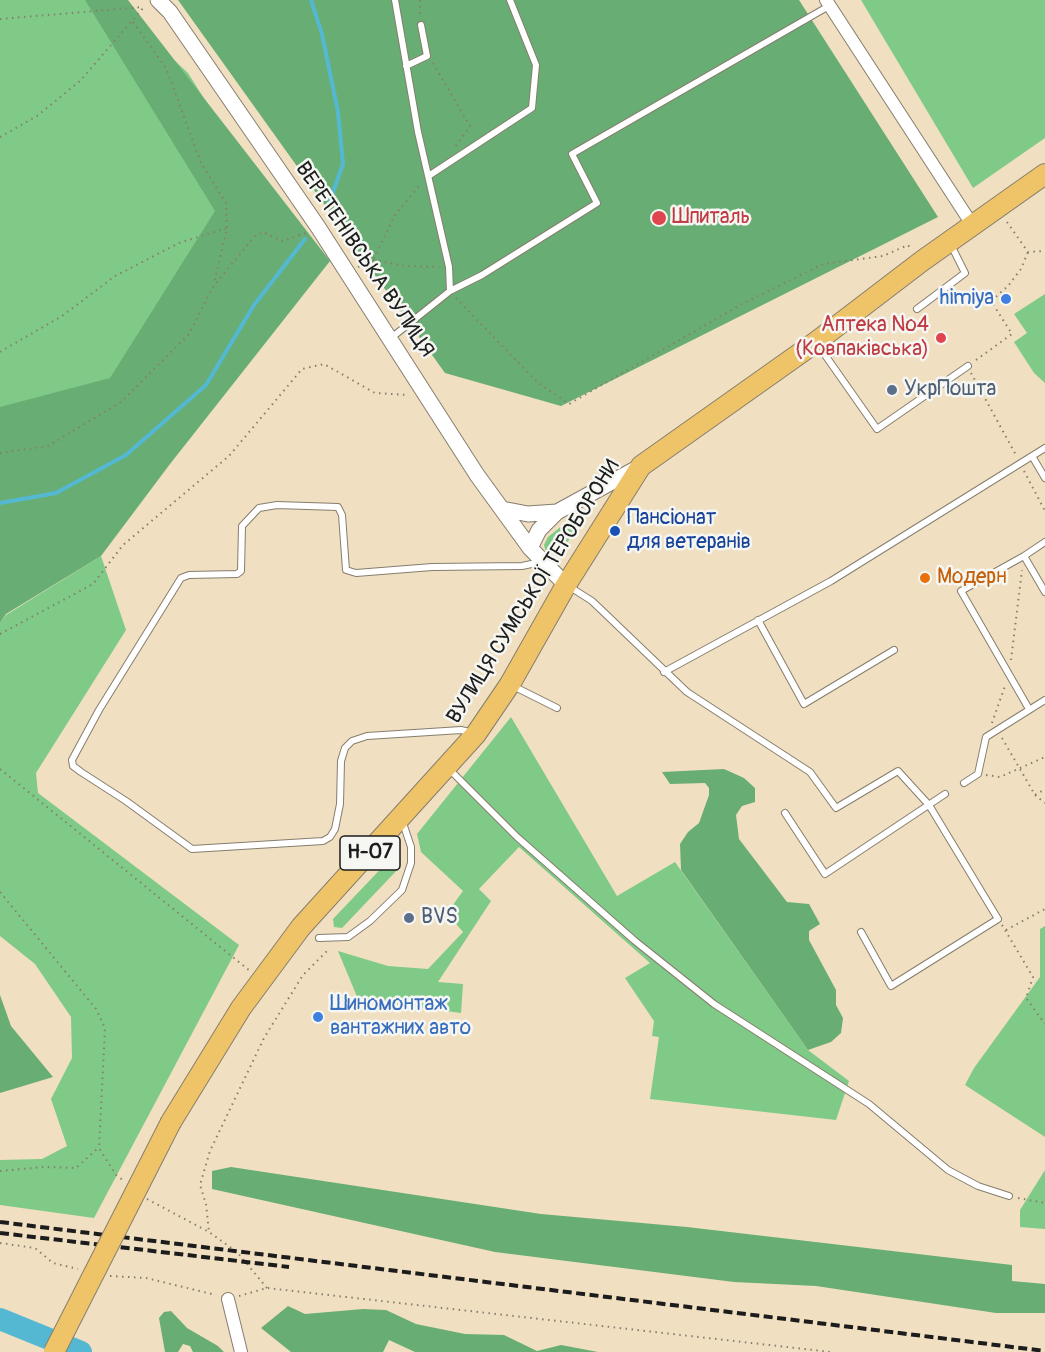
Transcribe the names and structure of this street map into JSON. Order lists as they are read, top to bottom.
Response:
{
  "streets": {
    "main road": ["ВУЛИЦЯ СУМСЬКОЇ ТЕРОБОРОНИ", "Н-07"],
    "street": ["ВЕРЕТЕНІВСЬКА ВУЛИЦЯ"]
  },
  "crossings": [
    ["ВЕРЕТЕНІВСЬКА ВУЛИЦЯ", "ВУЛИЦЯ СУМСЬКОЇ ТЕРОБОРОНИ"]
  ],
  "places": [
    "Шпиталь",
    "himiya",
    "Аптека №4 (Ковпаківська)",
    "УкрПошта",
    "Пансіонат для ветеранів",
    "Модерн",
    "BVS",
    "Шиномонтаж вантажних авто"
  ]
}
